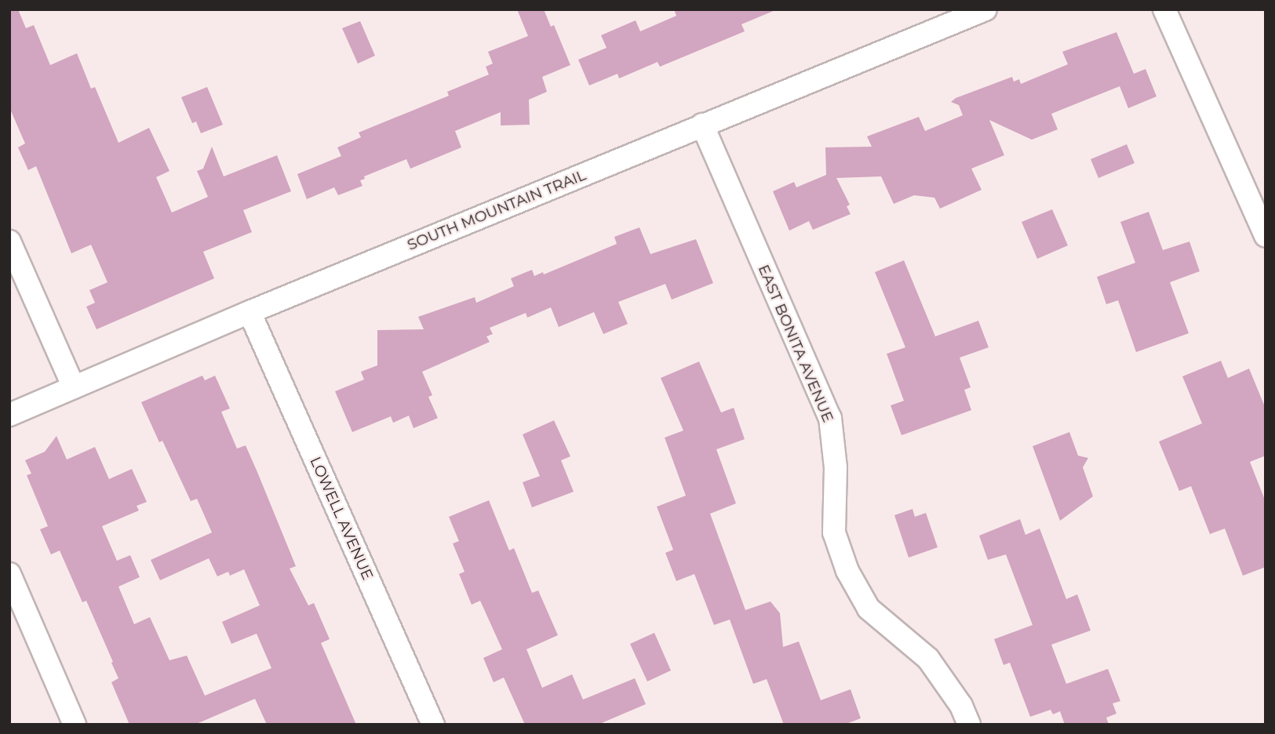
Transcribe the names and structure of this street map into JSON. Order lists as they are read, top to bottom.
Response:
{
  "streets": {
    "street": ["SOUTH MOUNTAIN TRAIL", "EAST BONITA AVENUE", "LOWELL AVENUE"]
  },
  "crossings": [
    ["SOUTH MOUNTAIN TRAIL", "EAST BONITA AVENUE"],
    ["SOUTH MOUNTAIN TRAIL", "LOWELL AVENUE"]
  ]
}
